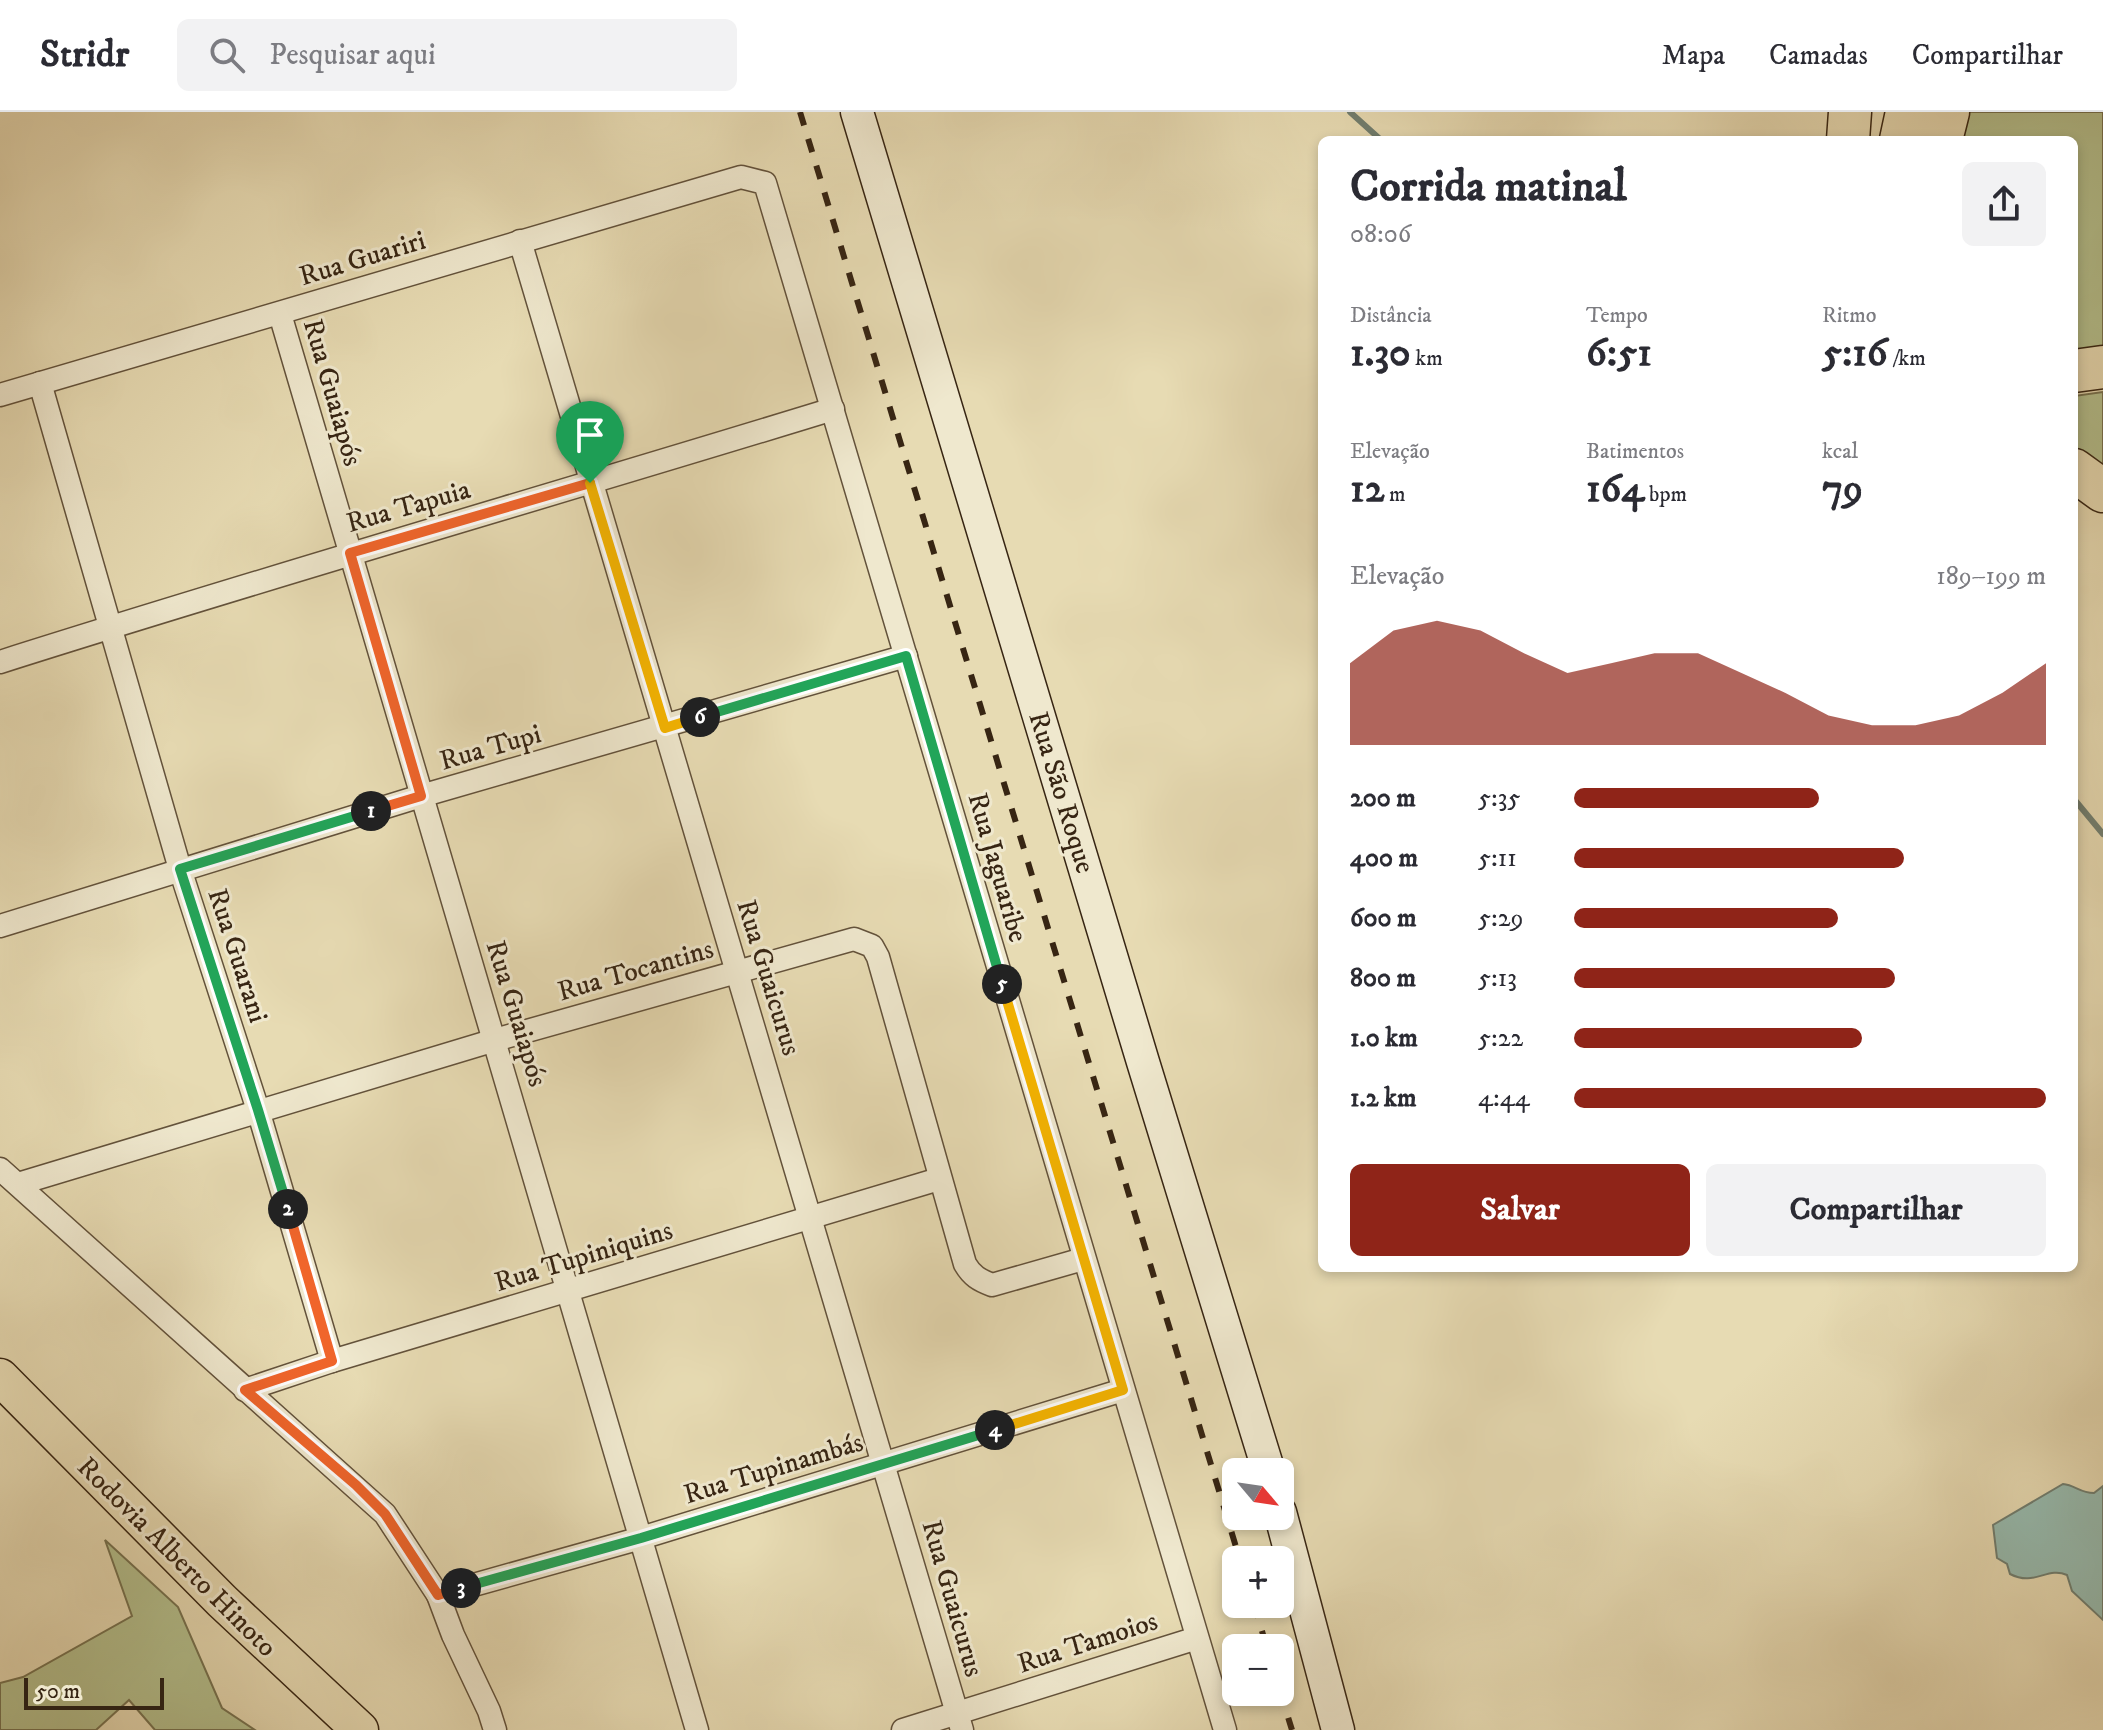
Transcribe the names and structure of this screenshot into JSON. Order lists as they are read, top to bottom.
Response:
{
  "streets": {
    "main road": ["Rodovia Alberto Hinoto"],
    "street": [
      "Rua Guariri",
      "Rua Guaiapós",
      "Rua Tapuia",
      "Rua Tupi",
      "Rua São Roque",
      "Rua Jaguaribe",
      "Rua Guarani",
      "Rua Tocantins",
      "Rua Guaicurus",
      "Rua Tupiniquins",
      "Rua Tupinambás",
      "Rua Tamoios"
    ]
  },
  "crossings": [
    ["Rua Guariri", "Rua Guaiapós"],
    ["Rua Guariri", "Rua Jaguaribe"],
    ["Rua Guariri", "Rua Guarani"],
    ["Rua Guariri", "Rua Guaicurus"],
    ["Rua Guaiapós", "Rua Tapuia"],
    ["Rua Guaiapós", "Rua Tupi"],
    ["Rua Guaiapós", "Rua Tocantins"],
    ["Rua Guaiapós", "Rua Tupiniquins"],
    ["Rua Guaiapós", "Rua Tupinambás"],
    ["Rua Tapuia", "Rua Jaguaribe"],
    ["Rua Tapuia", "Rua Guarani"],
    ["Rua Tapuia", "Rua Guaicurus"],
    ["Rua Tupi", "Rua Jaguaribe"],
    ["Rua Tupi", "Rua Guarani"],
    ["Rua Tupi", "Rua Guaicurus"],
    ["Rua Jaguaribe", "Rua Tocantins"],
    ["Rua Jaguaribe", "Rua Tupinambás"],
    ["Rua Jaguaribe", "Rua Tamoios"],
    ["Rua Guarani", "Rua Tocantins"],
    ["Rua Guarani", "Rua Tupiniquins"],
    ["Rua Tocantins", "Rua Guaicurus"],
    ["Rua Tocantins", "Rua Tupiniquins"],
    ["Rua Guaicurus", "Rua Tupiniquins"],
    ["Rua Guaicurus", "Rua Tupinambás"],
    ["Rua Guaicurus", "Rua Tamoios"]
  ],
  "scale_bar": "50 m",
  "north": "bottom right",
  "page": {
    "header": "Stridr",
    "search": "Pesquisar aqui",
    "nav": ["Mapa", "Camadas", "Compartilhar"],
    "heading": ["Corrida matinal", "08:06"],
    "stats": [
      ["Distância", "1.30 km"],
      ["Tempo", "6:51"],
      ["Ritmo", "5:16 /km"],
      ["Elevação", "12 m"],
      ["Batimentos", "164 bpm"],
      ["kcal", "79"]
    ],
    "chart": ["Elevação", "189–199 m"],
    "pins": [
      "6",
      "1",
      "5",
      "2",
      "4",
      "3"
    ],
    "list": [
      {
        "name": "200 m",
        "note": "5:35"
      },
      {
        "name": "400 m",
        "note": "5:11"
      },
      {
        "name": "600 m",
        "note": "5:29"
      },
      {
        "name": "800 m",
        "note": "5:13"
      },
      {
        "name": "1.0 km",
        "note": "5:22"
      },
      {
        "name": "1.2 km",
        "note": "4:44"
      }
    ],
    "buttons": ["Salvar", "Compartilhar"],
    "map_buttons": ["+", "−"],
    "scale": "50 m"
  }
}
